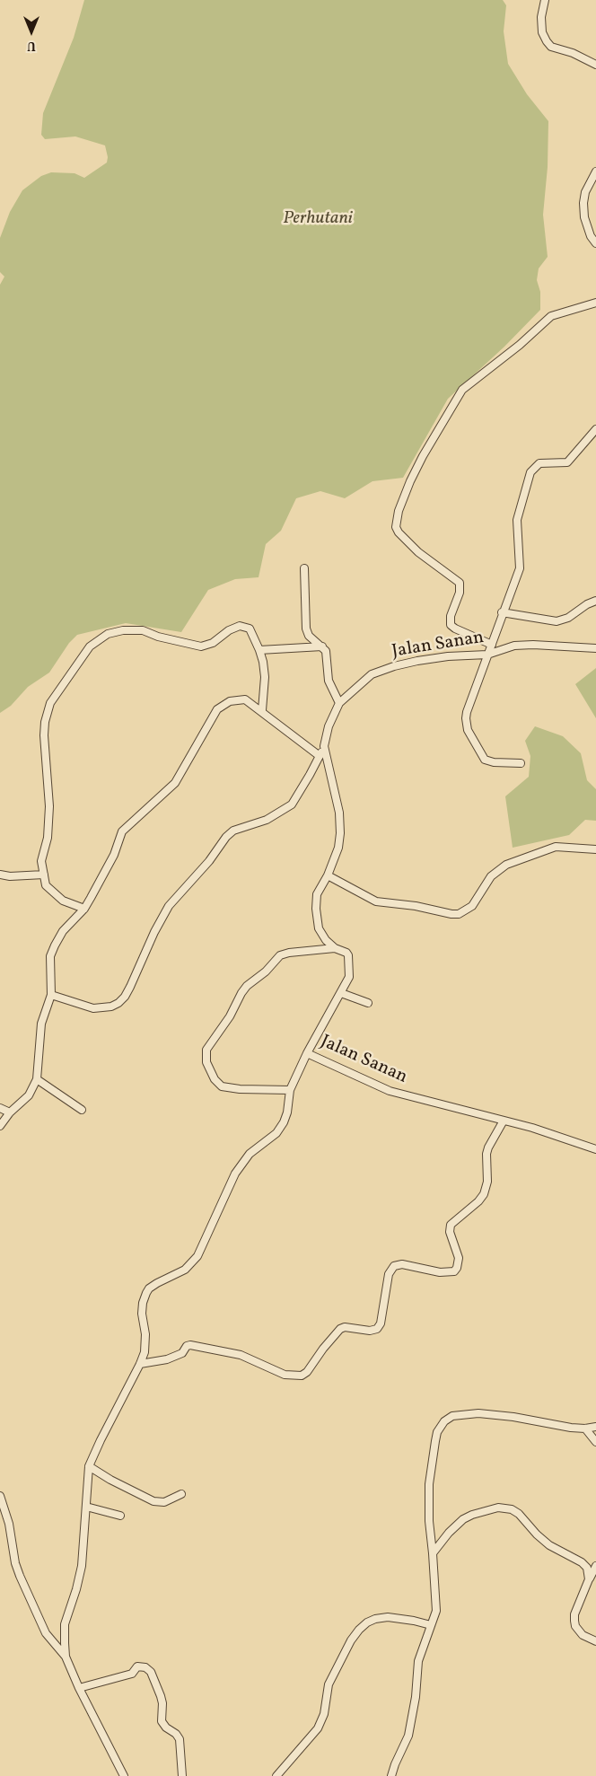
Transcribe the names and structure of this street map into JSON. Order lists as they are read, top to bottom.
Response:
{
  "streets": {
    "street": ["Jalan Sanan"]
  },
  "parks": ["Perhutani"],
  "north": "bottom"
}
